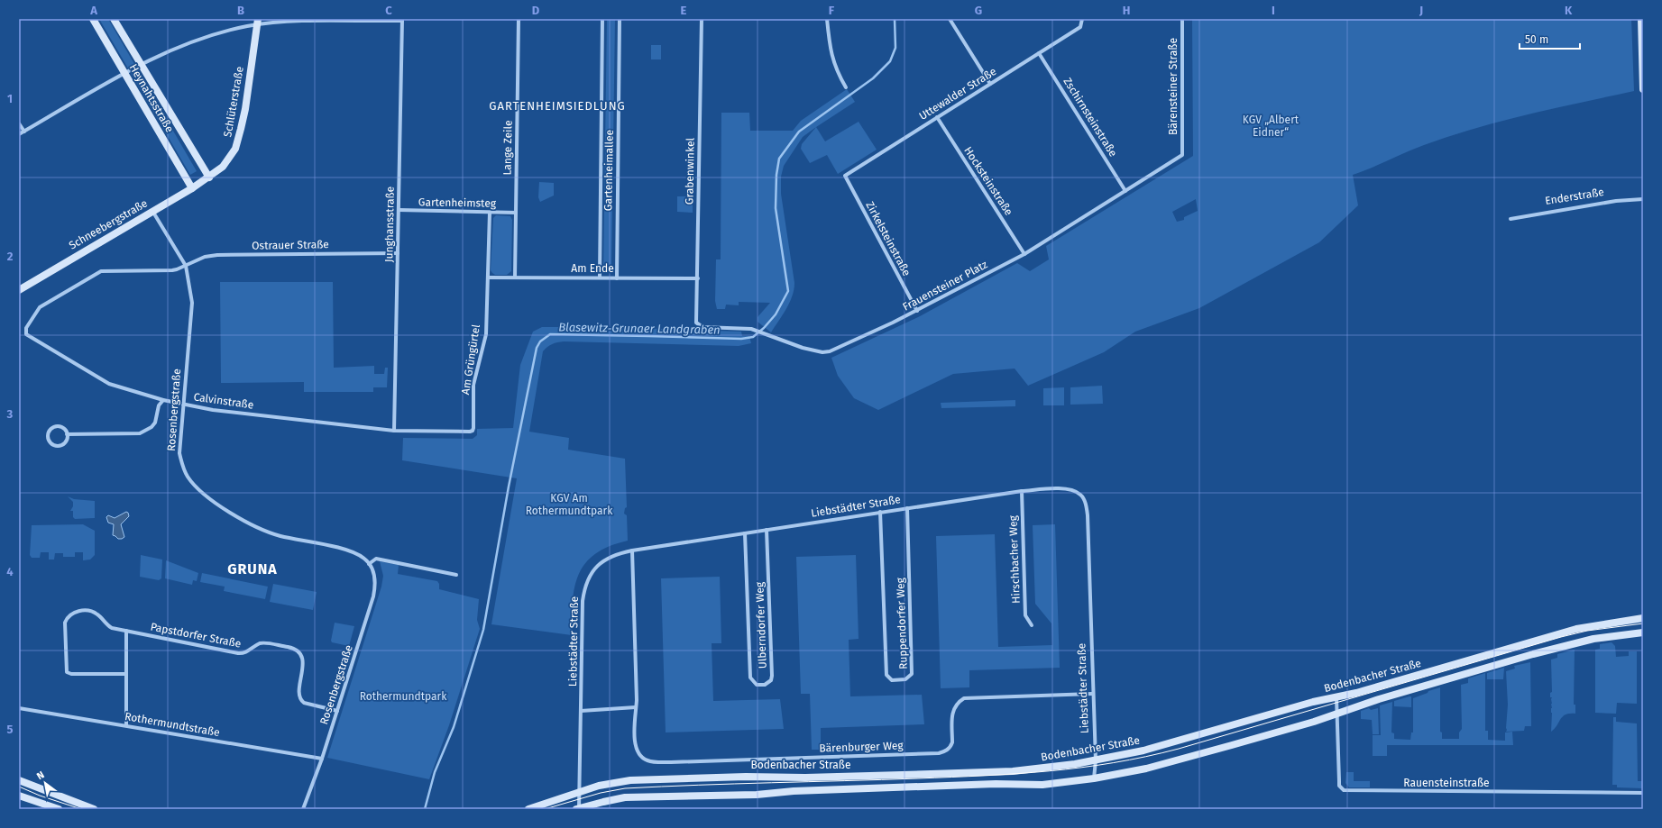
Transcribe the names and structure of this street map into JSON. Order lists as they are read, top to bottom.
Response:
{
  "streets": {
    "street": [
      "Bärensteiner Straße",
      "Uttewalder Straße",
      "Heynahtsstraße",
      "Schlüterstraße",
      "Zschirnsteinstraße",
      "Lange Zeile",
      "Gartenheimallee",
      "Grabenwinkel",
      "Hocksteinstraße",
      "Enderstraße",
      "Gartenheimsteg",
      "Schneebergstraße",
      "Junghansstraße",
      "Zirkelsteinstraße",
      "Ostrauer Straße",
      "Am Ende",
      "Frauensteiner Platz",
      "Am Grüngürtel",
      "Calvinstraße",
      "Rosenbergstraße",
      "Liebstädter Straße",
      "Hirschbacher Weg",
      "Ruppendorfer Weg",
      "Ulberndorfer Weg",
      "Papstdorfer Straße",
      "Bodenbacher Straße",
      "Rothermundtstraße",
      "Bärenburger Weg",
      "Rauensteinstraße"
    ]
  },
  "crossings": [
    ["Bärensteiner Straße", "Frauensteiner Platz"],
    ["Uttewalder Straße", "Zschirnsteinstraße"],
    ["Uttewalder Straße", "Hocksteinstraße"],
    ["Uttewalder Straße", "Zirkelsteinstraße"],
    ["Heynahtsstraße", "Schlüterstraße"],
    ["Heynahtsstraße", "Schneebergstraße"],
    ["Schlüterstraße", "Schneebergstraße"],
    ["Zschirnsteinstraße", "Frauensteiner Platz"],
    ["Lange Zeile", "Gartenheimsteg"],
    ["Lange Zeile", "Am Ende"],
    ["Gartenheimallee", "Am Ende"],
    ["Grabenwinkel", "Am Ende"],
    ["Grabenwinkel", "Frauensteiner Platz"],
    ["Hocksteinstraße", "Frauensteiner Platz"],
    ["Gartenheimsteg", "Junghansstraße"],
    ["Gartenheimsteg", "Am Grüngürtel"],
    ["Schneebergstraße", "Rosenbergstraße"],
    ["Junghansstraße", "Ostrauer Straße"],
    ["Junghansstraße", "Am Grüngürtel"],
    ["Junghansstraße", "Calvinstraße"],
    ["Zirkelsteinstraße", "Frauensteiner Platz"],
    ["Ostrauer Straße", "Calvinstraße"],
    ["Ostrauer Straße", "Rosenbergstraße"],
    ["Am Ende", "Am Grüngürtel"],
    ["Am Grüngürtel", "Calvinstraße"],
    ["Calvinstraße", "Rosenbergstraße"],
    ["Rosenbergstraße", "Papstdorfer Straße"],
    ["Rosenbergstraße", "Rothermundtstraße"],
    ["Liebstädter Straße", "Hirschbacher Weg"],
    ["Liebstädter Straße", "Ruppendorfer Weg"],
    ["Liebstädter Straße", "Ulberndorfer Weg"],
    ["Liebstädter Straße", "Bodenbacher Straße"],
    ["Liebstädter Straße", "Bärenburger Weg"],
    ["Bodenbacher Straße", "Rauensteinstraße"]
  ],
  "districts": ["GARTENHEIMSIEDLUNG", "GRUNA"],
  "water": ["Blasewitz‐Grunaer Landgraben"],
  "parks": ["KGV „Albert Eidner“", "KGV Am Rothermundtpark", "Rothermundtpark"],
  "scale_bar": "50 m",
  "north": "top left",
  "grid": {
    "columns": [
      "A",
      "B",
      "C",
      "D",
      "E",
      "F",
      "G",
      "H",
      "I",
      "J",
      "K"
    ],
    "rows": [
      "1",
      "2",
      "3",
      "4",
      "5"
    ]
  }
}
